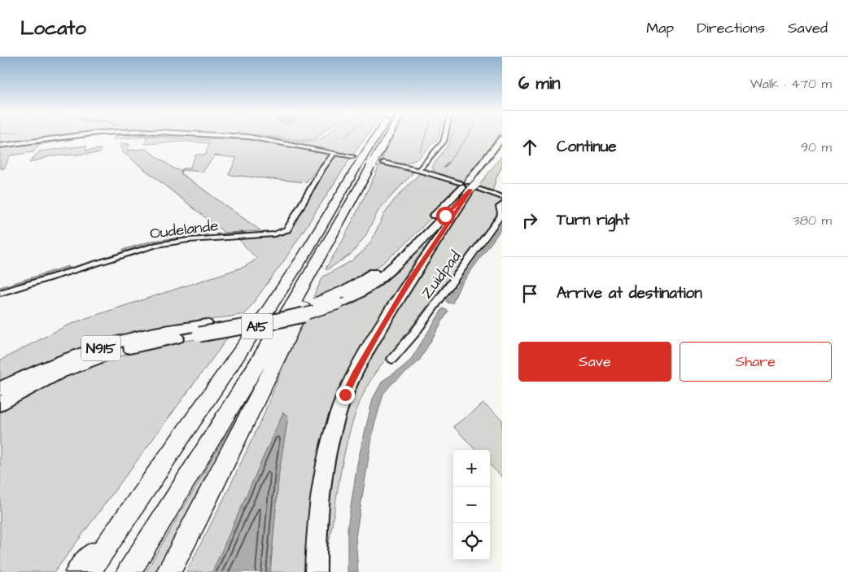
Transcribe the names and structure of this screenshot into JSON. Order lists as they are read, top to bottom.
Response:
{
  "streets": {
    "highway": ["A15"],
    "main road": ["N915"],
    "street": ["Oudelande", "Zuidpad"]
  },
  "page": {
    "header": "Locato",
    "nav": ["Map", "Directions", "Saved"],
    "heading": ["6 min", "Walk · 470 m"],
    "list": [
      ["Continue", "90 m"],
      ["Turn right", "380 m"],
      "Arrive at destination"
    ],
    "buttons": ["Save", "Share"],
    "map_buttons": ["+", "−"]
  }
}
